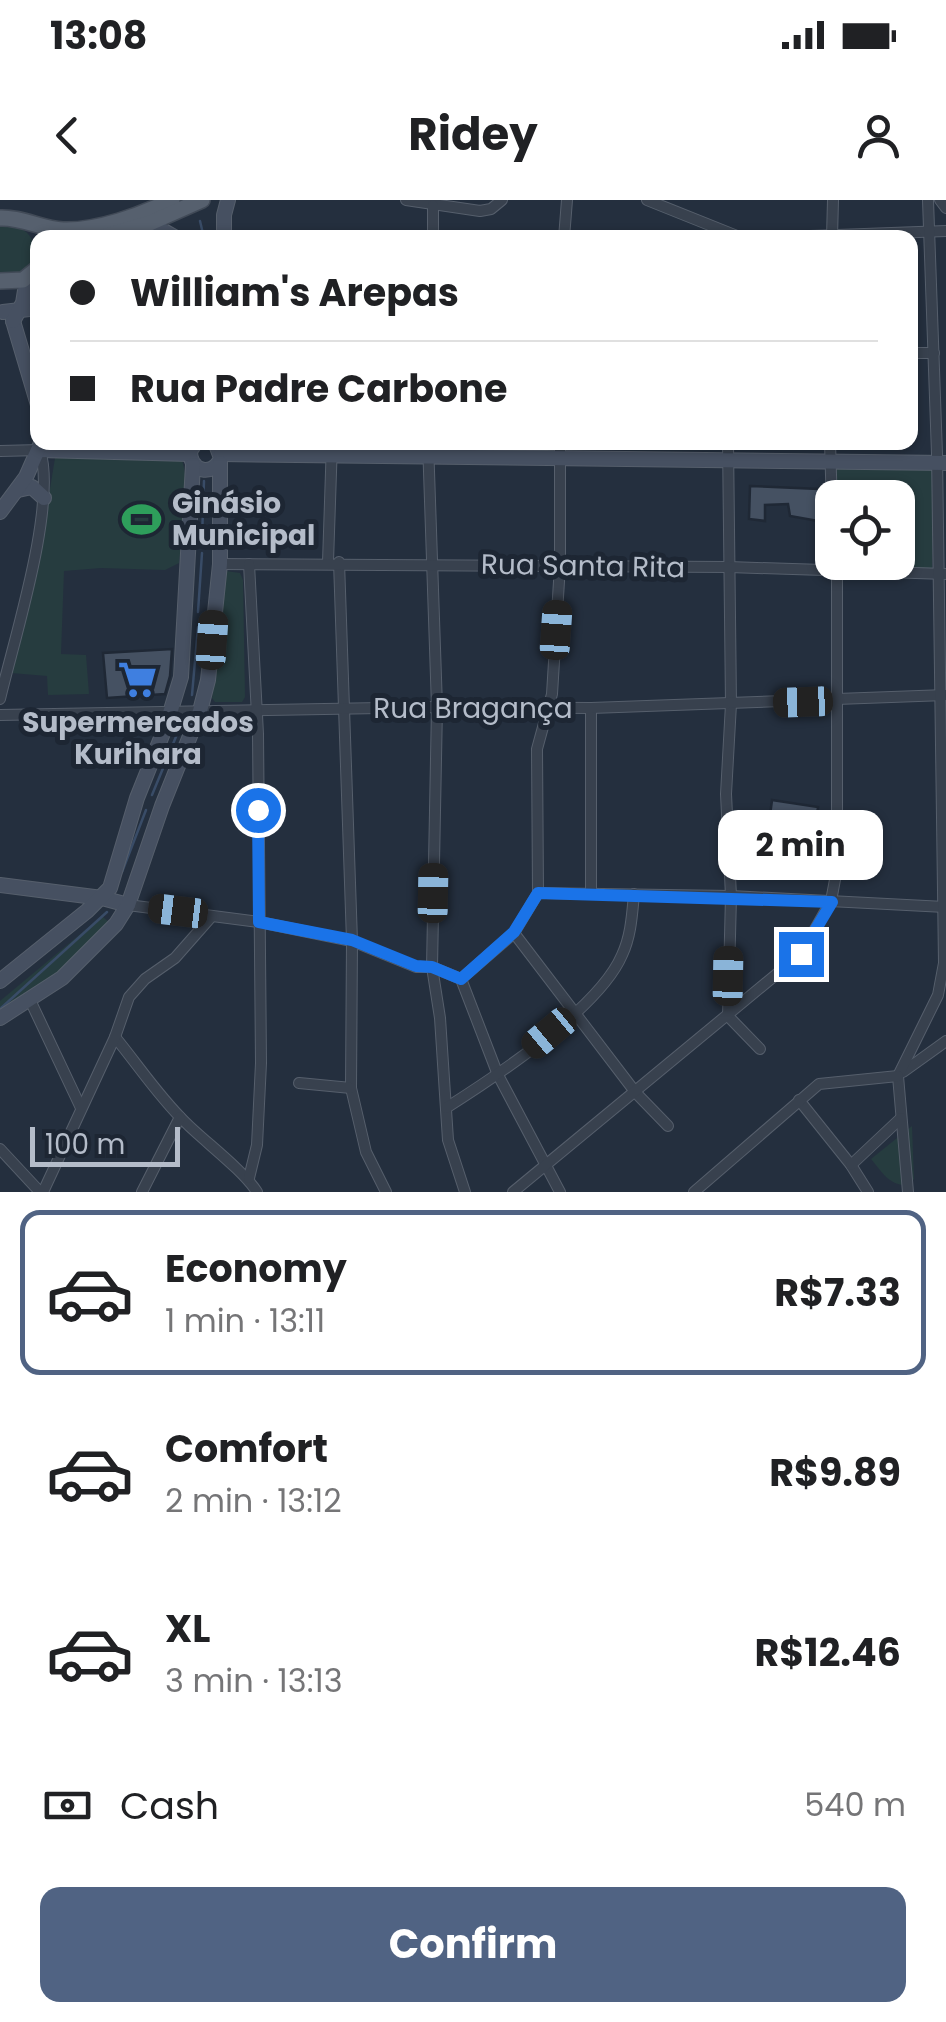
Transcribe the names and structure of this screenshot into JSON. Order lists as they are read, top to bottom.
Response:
{
  "streets": {
    "street": ["Rua Santa Rita", "Rua Bragança"]
  },
  "places": {
    "sports": ["Ginásio Municipal"],
    "supermarket": ["Supermercados Kurihara"]
  },
  "scale_bar": "100 m",
  "page": {
    "status": "13:08",
    "header": "Ridey",
    "banner": ["William's Arepas", "Rua Padre Carbone"],
    "bubble": "2 min",
    "scale": "100 m",
    "list": [
      {
        "name": "Economy",
        "note": "1 min · 13:11",
        "value": "R$7.33"
      },
      {
        "name": "Comfort",
        "note": "2 min · 13:12",
        "value": "R$9.89"
      },
      {
        "name": "XL",
        "note": "3 min · 13:13",
        "value": "R$12.46"
      }
    ],
    "pay": ["Cash", "540 m"],
    "buttons": "Confirm"
  }
}
